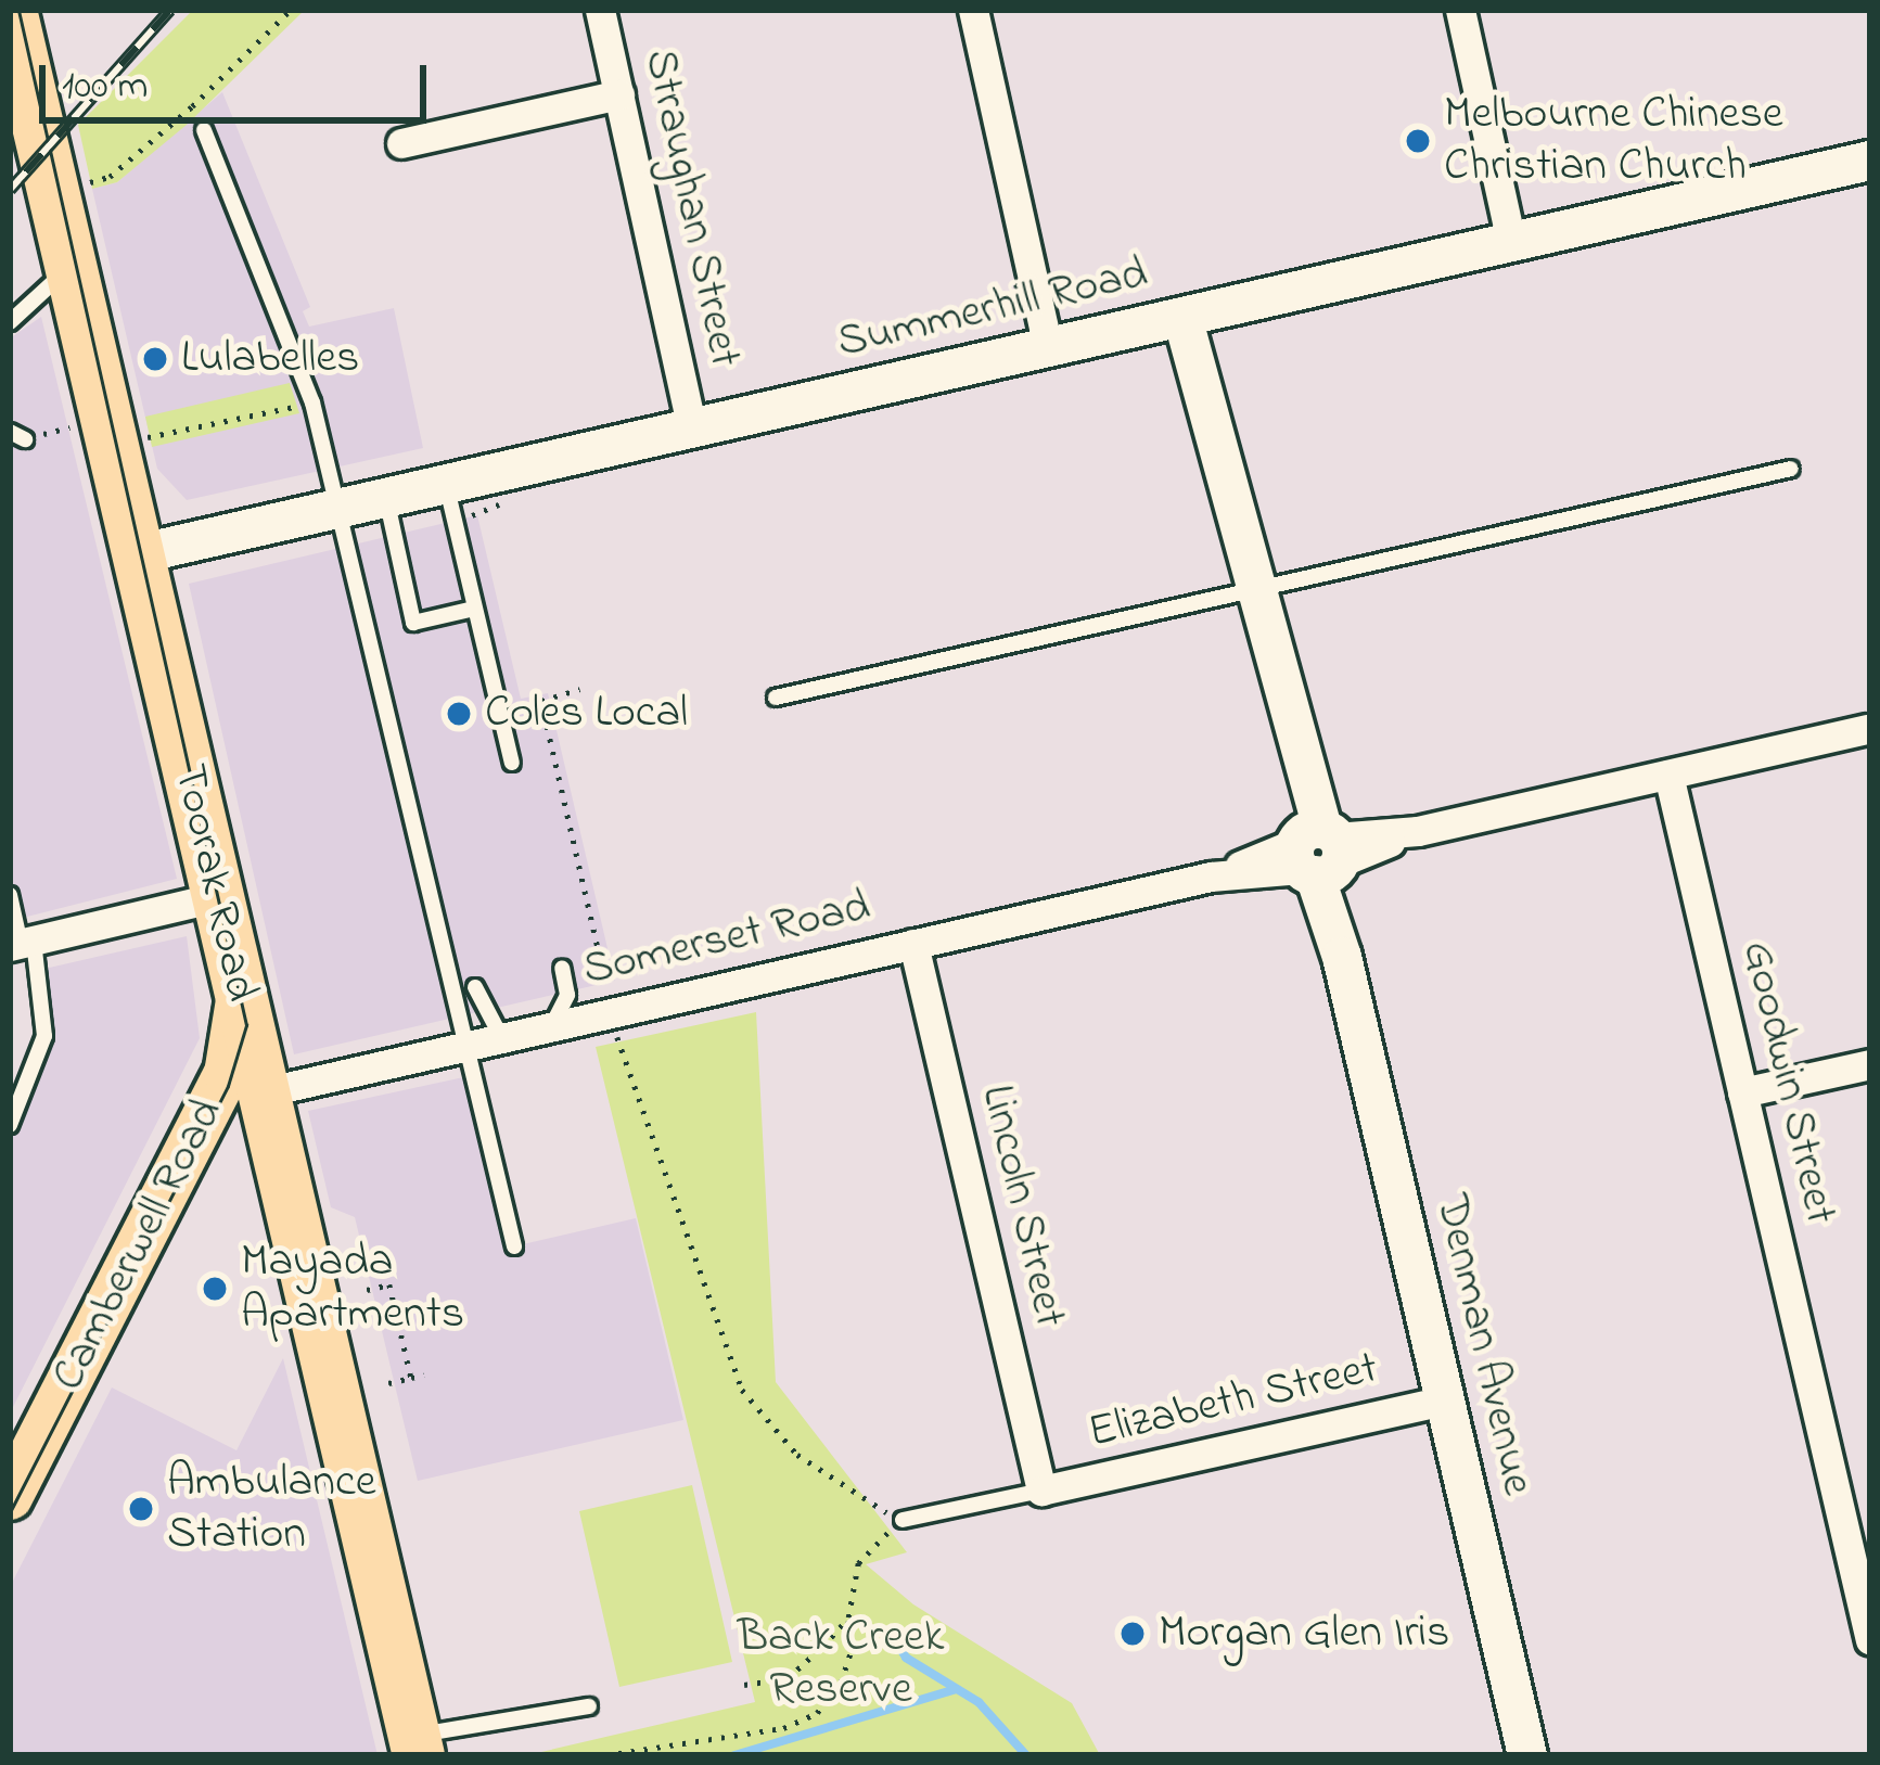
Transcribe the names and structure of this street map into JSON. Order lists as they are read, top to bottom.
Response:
{
  "streets": {
    "highway": ["Toorak Road"],
    "main road": ["Summerhill Road", "Camberwell Road", "Denman Avenue"],
    "street": [
      "Straughan Street",
      "Somerset Road",
      "Goodwin Street",
      "Lincoln Street",
      "Elizabeth Street"
    ]
  },
  "crossings": [
    ["Straughan Street", "Summerhill Road"],
    ["Summerhill Road", "Toorak Road"],
    ["Summerhill Road", "Denman Avenue"],
    ["Toorak Road", "Somerset Road"],
    ["Toorak Road", "Camberwell Road"],
    ["Somerset Road", "Goodwin Street"],
    ["Somerset Road", "Lincoln Street"],
    ["Somerset Road", "Denman Avenue"],
    ["Lincoln Street", "Elizabeth Street"],
    ["Denman Avenue", "Elizabeth Street"]
  ],
  "parks": ["Back Creek Reserve"],
  "places": [
    "Melbourne Chinese Christian Church",
    "Lulabelles",
    "Coles Local",
    "Mayada Apartments",
    "Ambulance Station",
    "Morgan Glen Iris"
  ],
  "scale_bar": "100 m"
}
